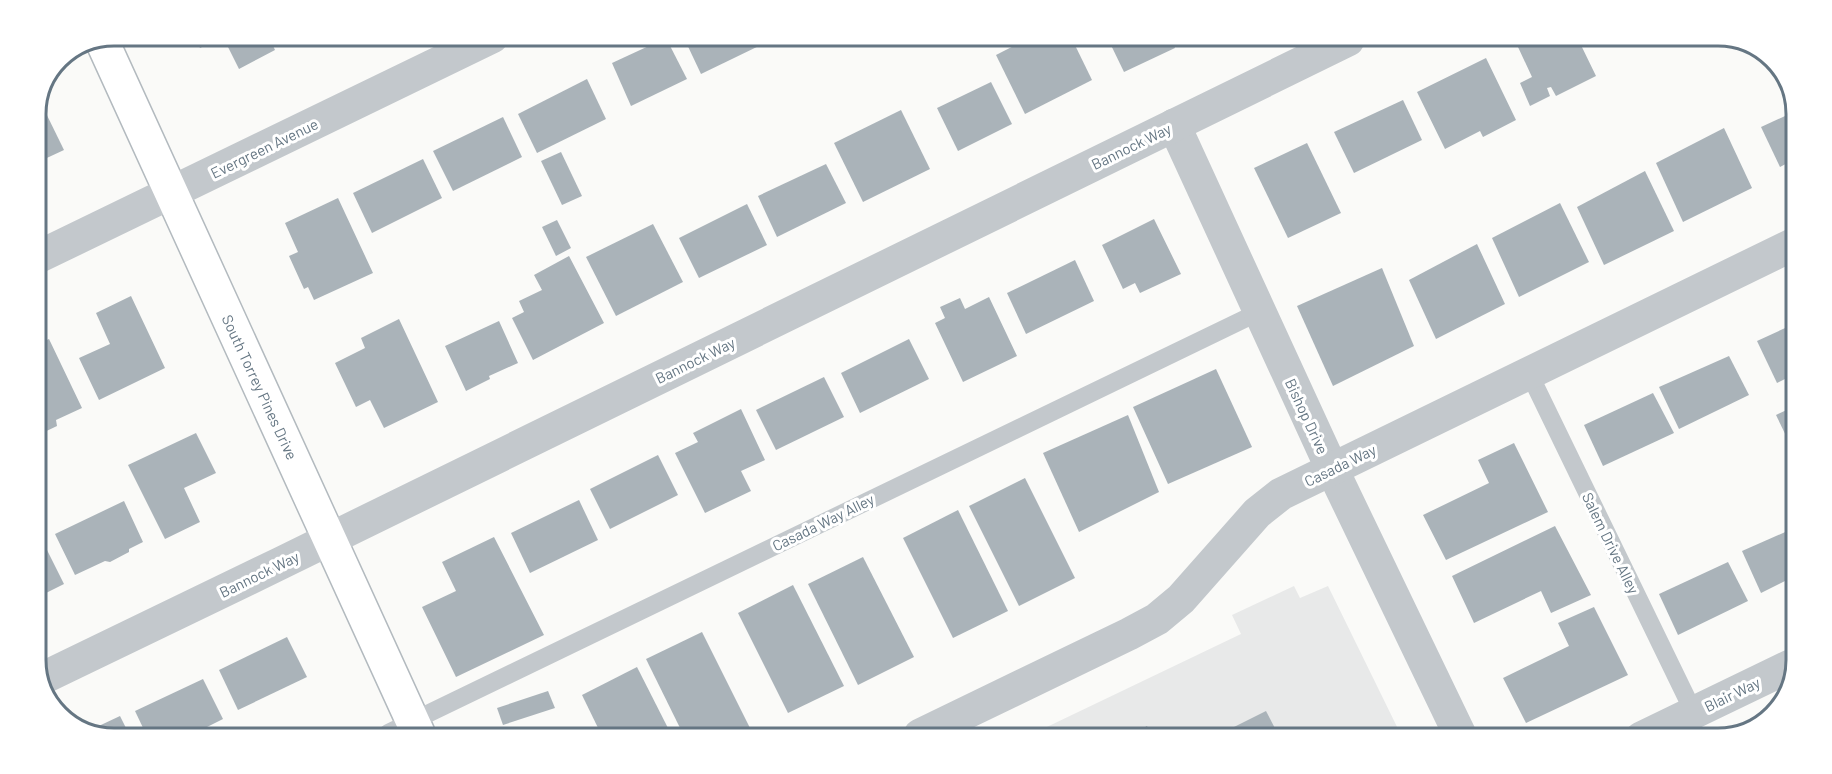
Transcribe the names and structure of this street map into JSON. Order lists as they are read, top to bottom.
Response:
{
  "streets": {
    "main road": ["South Torrey Pines Drive"],
    "street": [
      "Bannock Way",
      "Evergreen Avenue",
      "Bishop Drive",
      "Casada Way",
      "Blair Way"
    ],
    "lane": ["Casada Way Alley", "Salem Drive Alley"]
  },
  "crossings": [
    ["Bannock Way", "South Torrey Pines Drive"],
    ["Bannock Way", "Bishop Drive"],
    ["Evergreen Avenue", "South Torrey Pines Drive"],
    ["Bishop Drive", "Casada Way"],
    ["Bishop Drive", "Casada Way Alley"],
    ["Casada Way", "Salem Drive Alley"],
    ["Salem Drive Alley", "Blair Way"]
  ]
}
